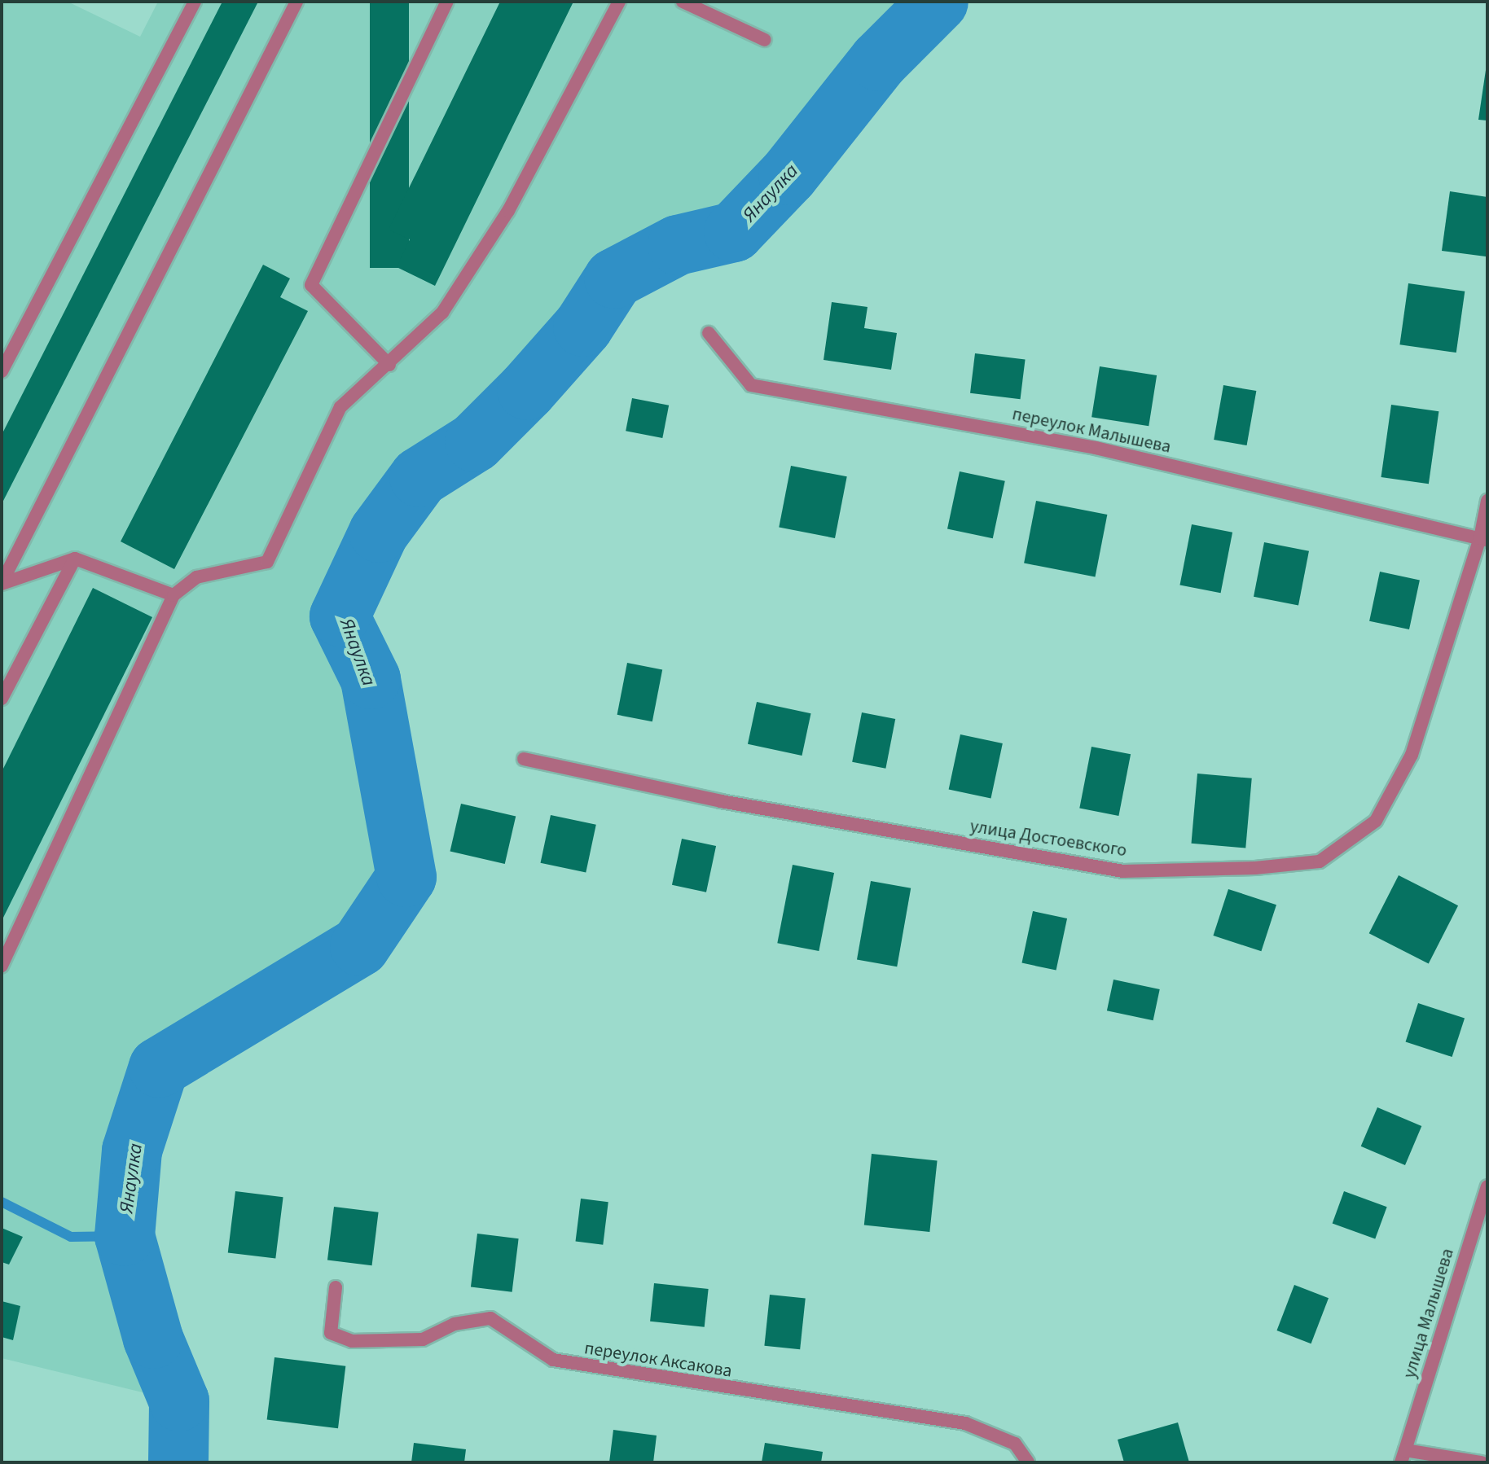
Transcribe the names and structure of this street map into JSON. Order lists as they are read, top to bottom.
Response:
{
  "streets": {
    "street": [
      "переулок Малышева",
      "улица Достоевского",
      "улица Малышева",
      "переулок Аксакова"
    ]
  },
  "crossings": [
    ["переулок Малышева", "улица Достоевского"]
  ],
  "water": ["Янаулка"]
}
